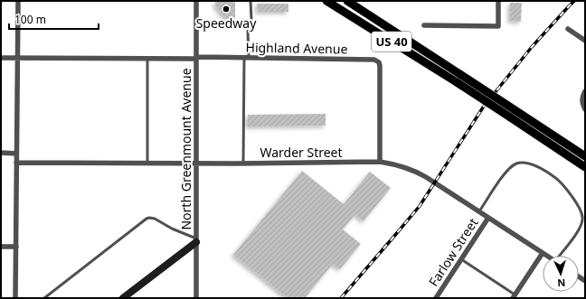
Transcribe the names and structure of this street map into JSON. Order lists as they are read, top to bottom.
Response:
{
  "streets": {
    "main road": ["US 40"],
    "street": [
      "Highland Avenue",
      "North Greenmount Avenue",
      "Warder Street",
      "Farlow Street"
    ]
  },
  "crossings": [
    ["Highland Avenue", "North Greenmount Avenue"],
    ["Highland Avenue", "Warder Street"],
    ["North Greenmount Avenue", "Warder Street"],
    ["Warder Street", "Farlow Street"]
  ],
  "places": ["Speedway"],
  "scale_bar": "100 m",
  "north": "bottom"
}
